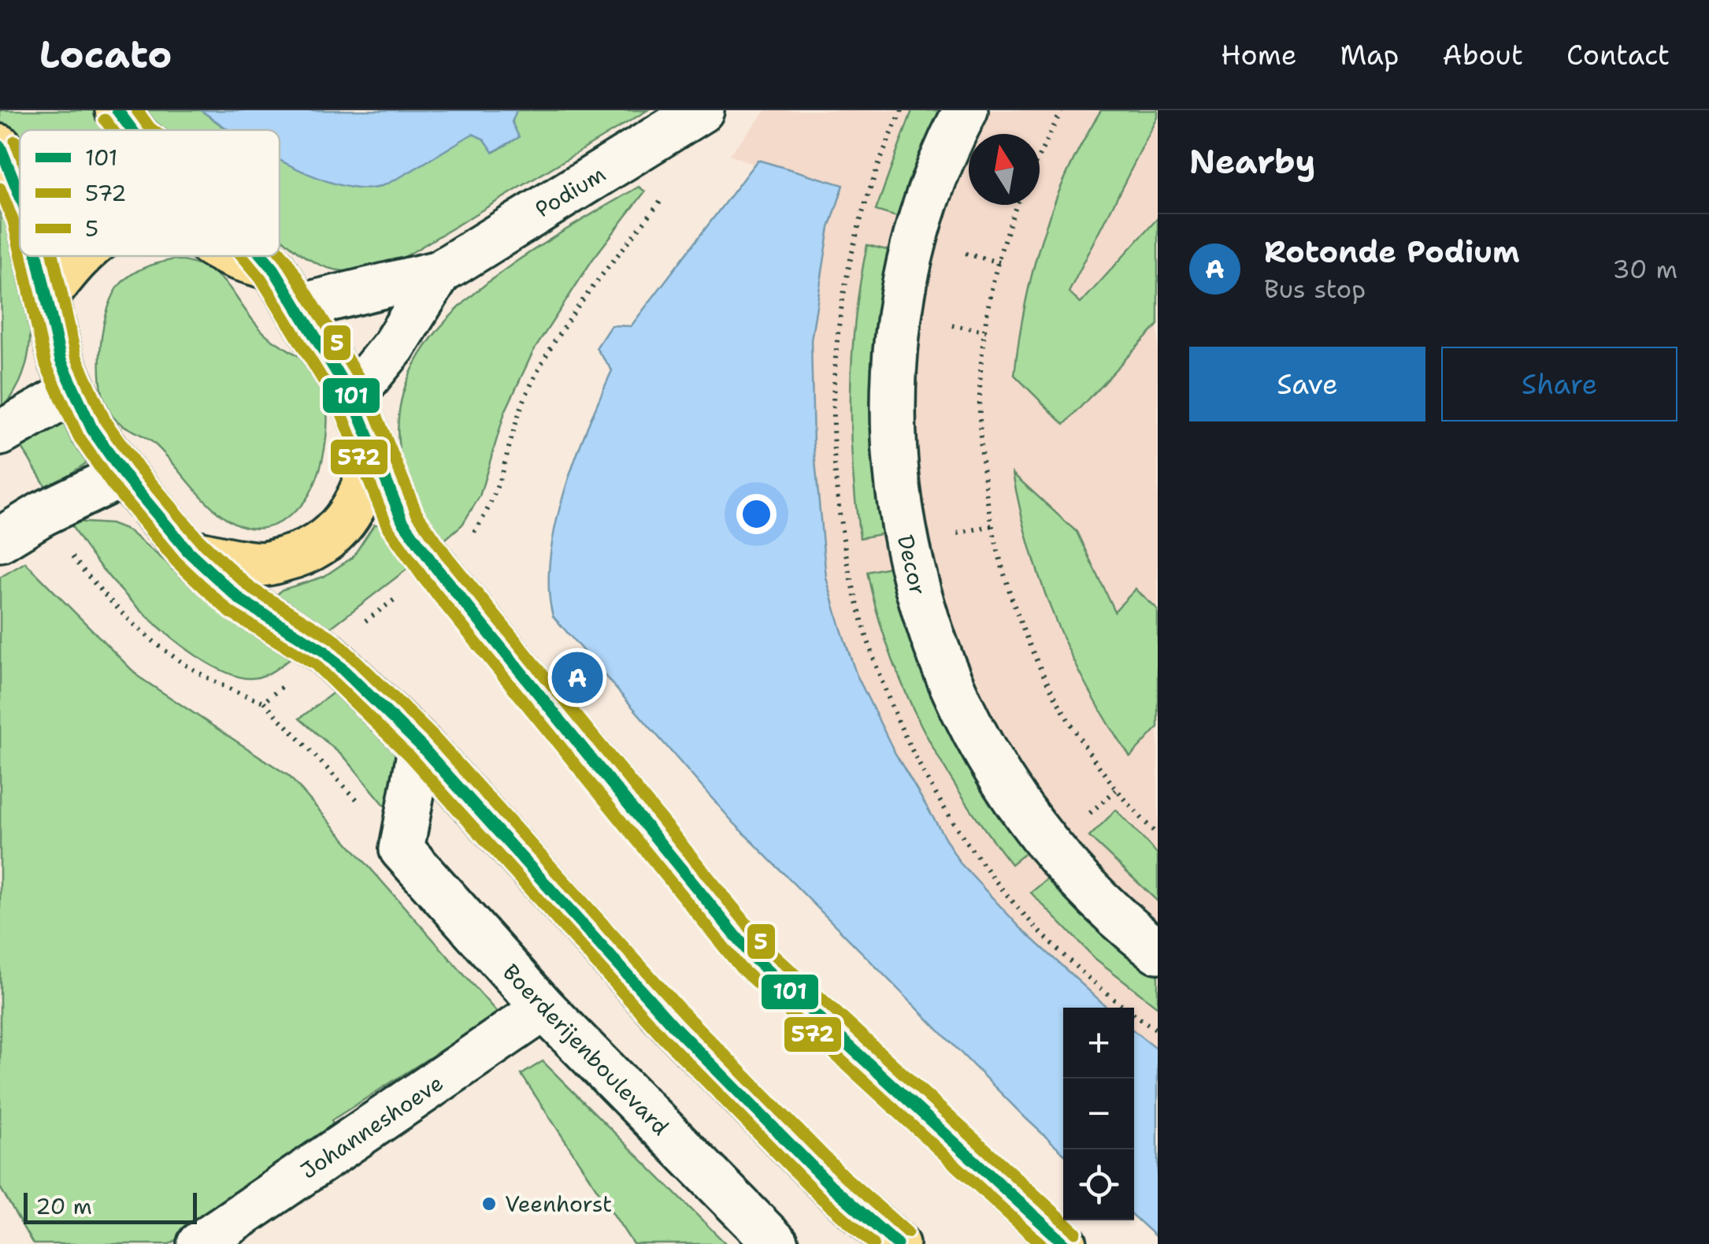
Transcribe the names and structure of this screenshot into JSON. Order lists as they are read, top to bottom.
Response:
{
  "streets": {
    "street": [
      "Podium",
      "Decor",
      "Boerderijenboulevard",
      "Johanneshoeve"
    ]
  },
  "crossings": [
    ["Boerderijenboulevard", "Johanneshoeve"]
  ],
  "places": ["Veenhorst"],
  "lines": ["transit line 101", "transit line 5", "transit line 572"],
  "legend": ["101", "572", "5"],
  "scale_bar": "20 m",
  "north": "top",
  "page": {
    "header": "Locato",
    "nav": [
      "Home",
      "Map",
      "About",
      "Contact"
    ],
    "heading": "Nearby",
    "list": [
      {
        "mark": "A",
        "name": "Rotonde Podium",
        "note": "Bus stop",
        "value": "30 m"
      }
    ],
    "buttons": ["Save", "Share"],
    "pins": "A",
    "map_buttons": ["+", "−"],
    "scale": "20 m"
  }
}
